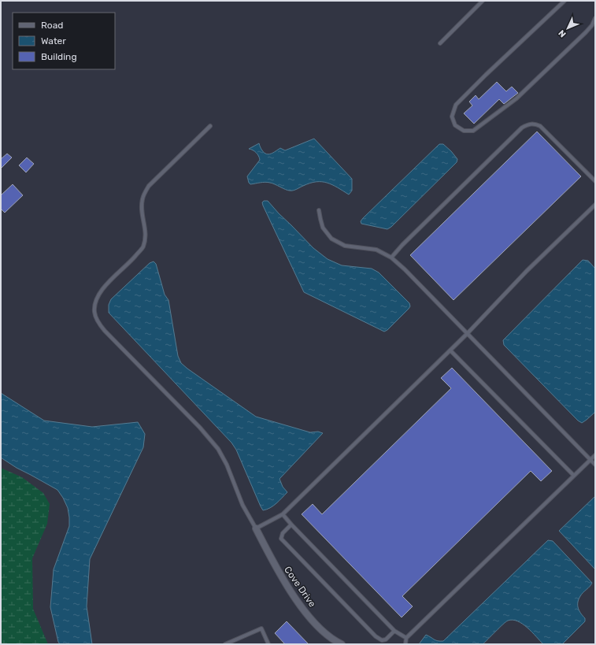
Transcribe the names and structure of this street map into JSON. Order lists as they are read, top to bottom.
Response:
{
  "streets": {
    "street": ["Cove Drive"]
  },
  "legend": ["Road", "Water", "Building"],
  "north": "bottom left"
}
